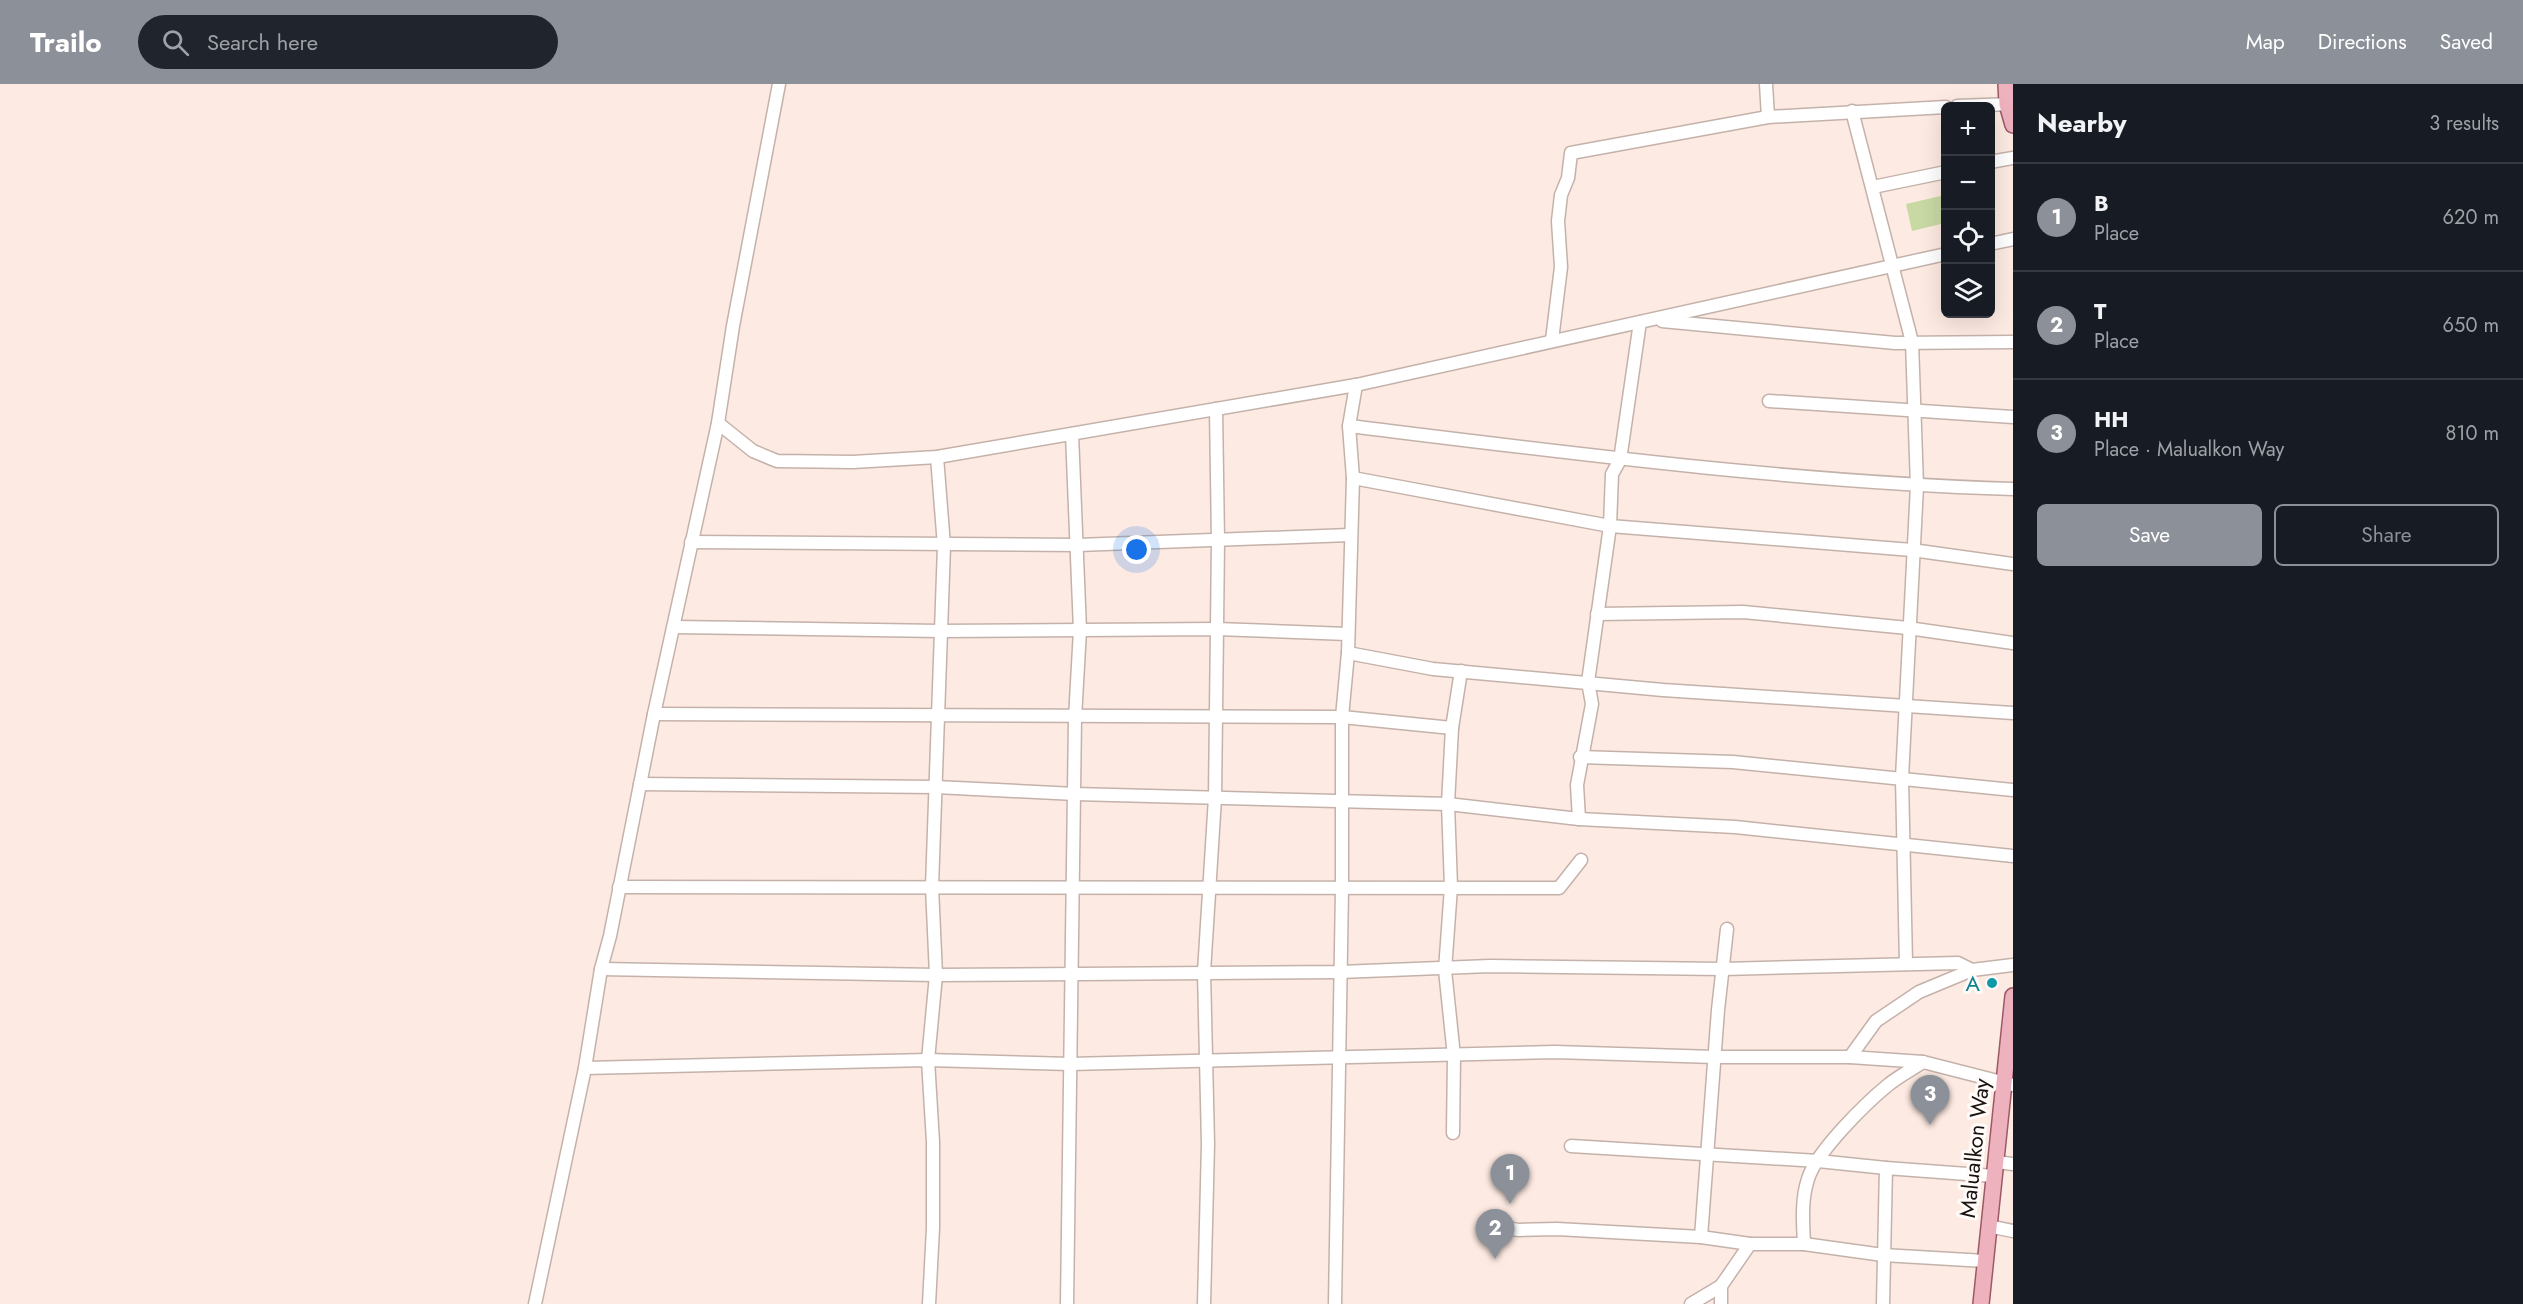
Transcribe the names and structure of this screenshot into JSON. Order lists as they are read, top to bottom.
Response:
{
  "streets": {
    "main road": ["Malualkon Way"]
  },
  "places": ["A"],
  "page": {
    "header": "Trailo",
    "search": "Search here",
    "nav": ["Map", "Directions", "Saved"],
    "heading": ["Nearby", "3 results"],
    "map_buttons": ["+", "−"],
    "list": [
      {
        "mark": "1",
        "name": "B",
        "note": "Place",
        "value": "620 m"
      },
      {
        "mark": "2",
        "name": "T",
        "note": "Place",
        "value": "650 m"
      },
      {
        "mark": "3",
        "name": "HH",
        "note": "Place · Malualkon Way",
        "value": "810 m"
      }
    ],
    "buttons": ["Save", "Share"],
    "pins": ["3", "1", "2"]
  }
}
